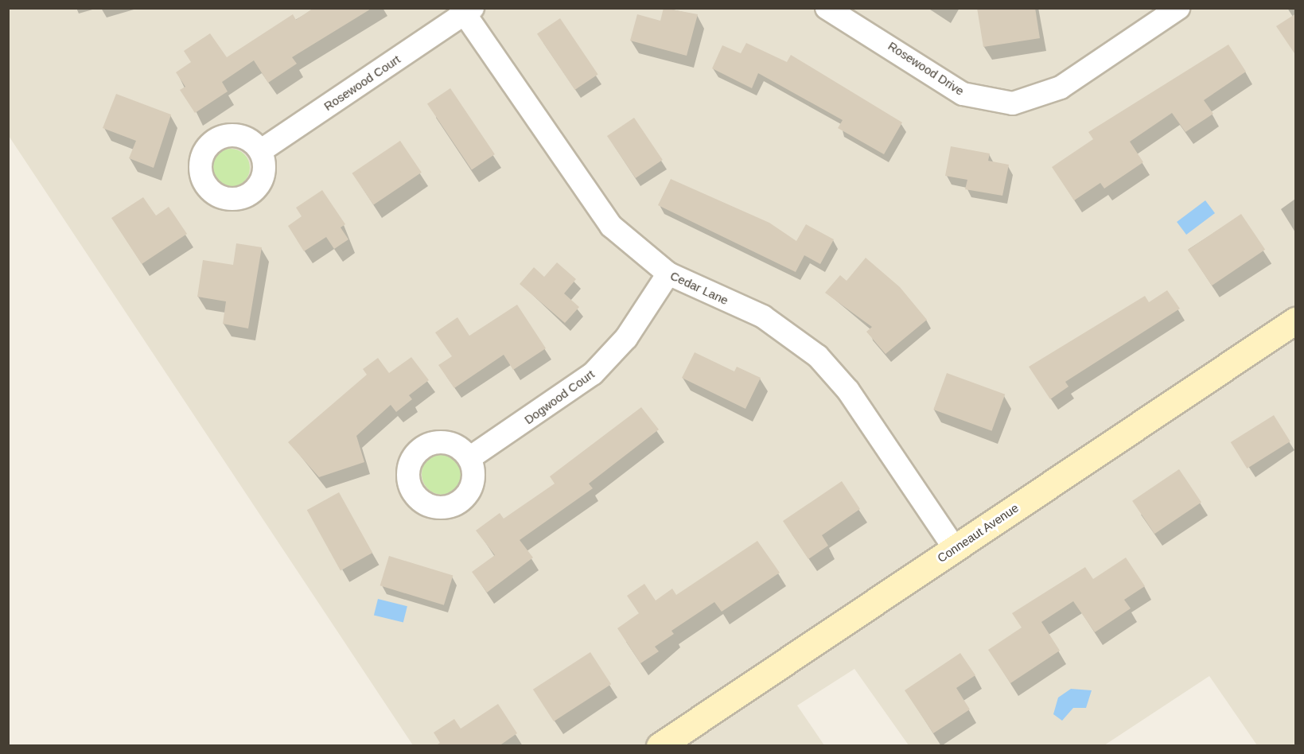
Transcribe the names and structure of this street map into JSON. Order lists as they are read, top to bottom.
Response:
{
  "streets": {
    "street": [
      "Rosewood Drive",
      "Rosewood Court",
      "Cedar Lane",
      "Dogwood Court",
      "Conneaut Avenue"
    ]
  },
  "crossings": [
    ["Rosewood Court", "Cedar Lane"],
    ["Cedar Lane", "Dogwood Court"],
    ["Cedar Lane", "Conneaut Avenue"]
  ]
}
